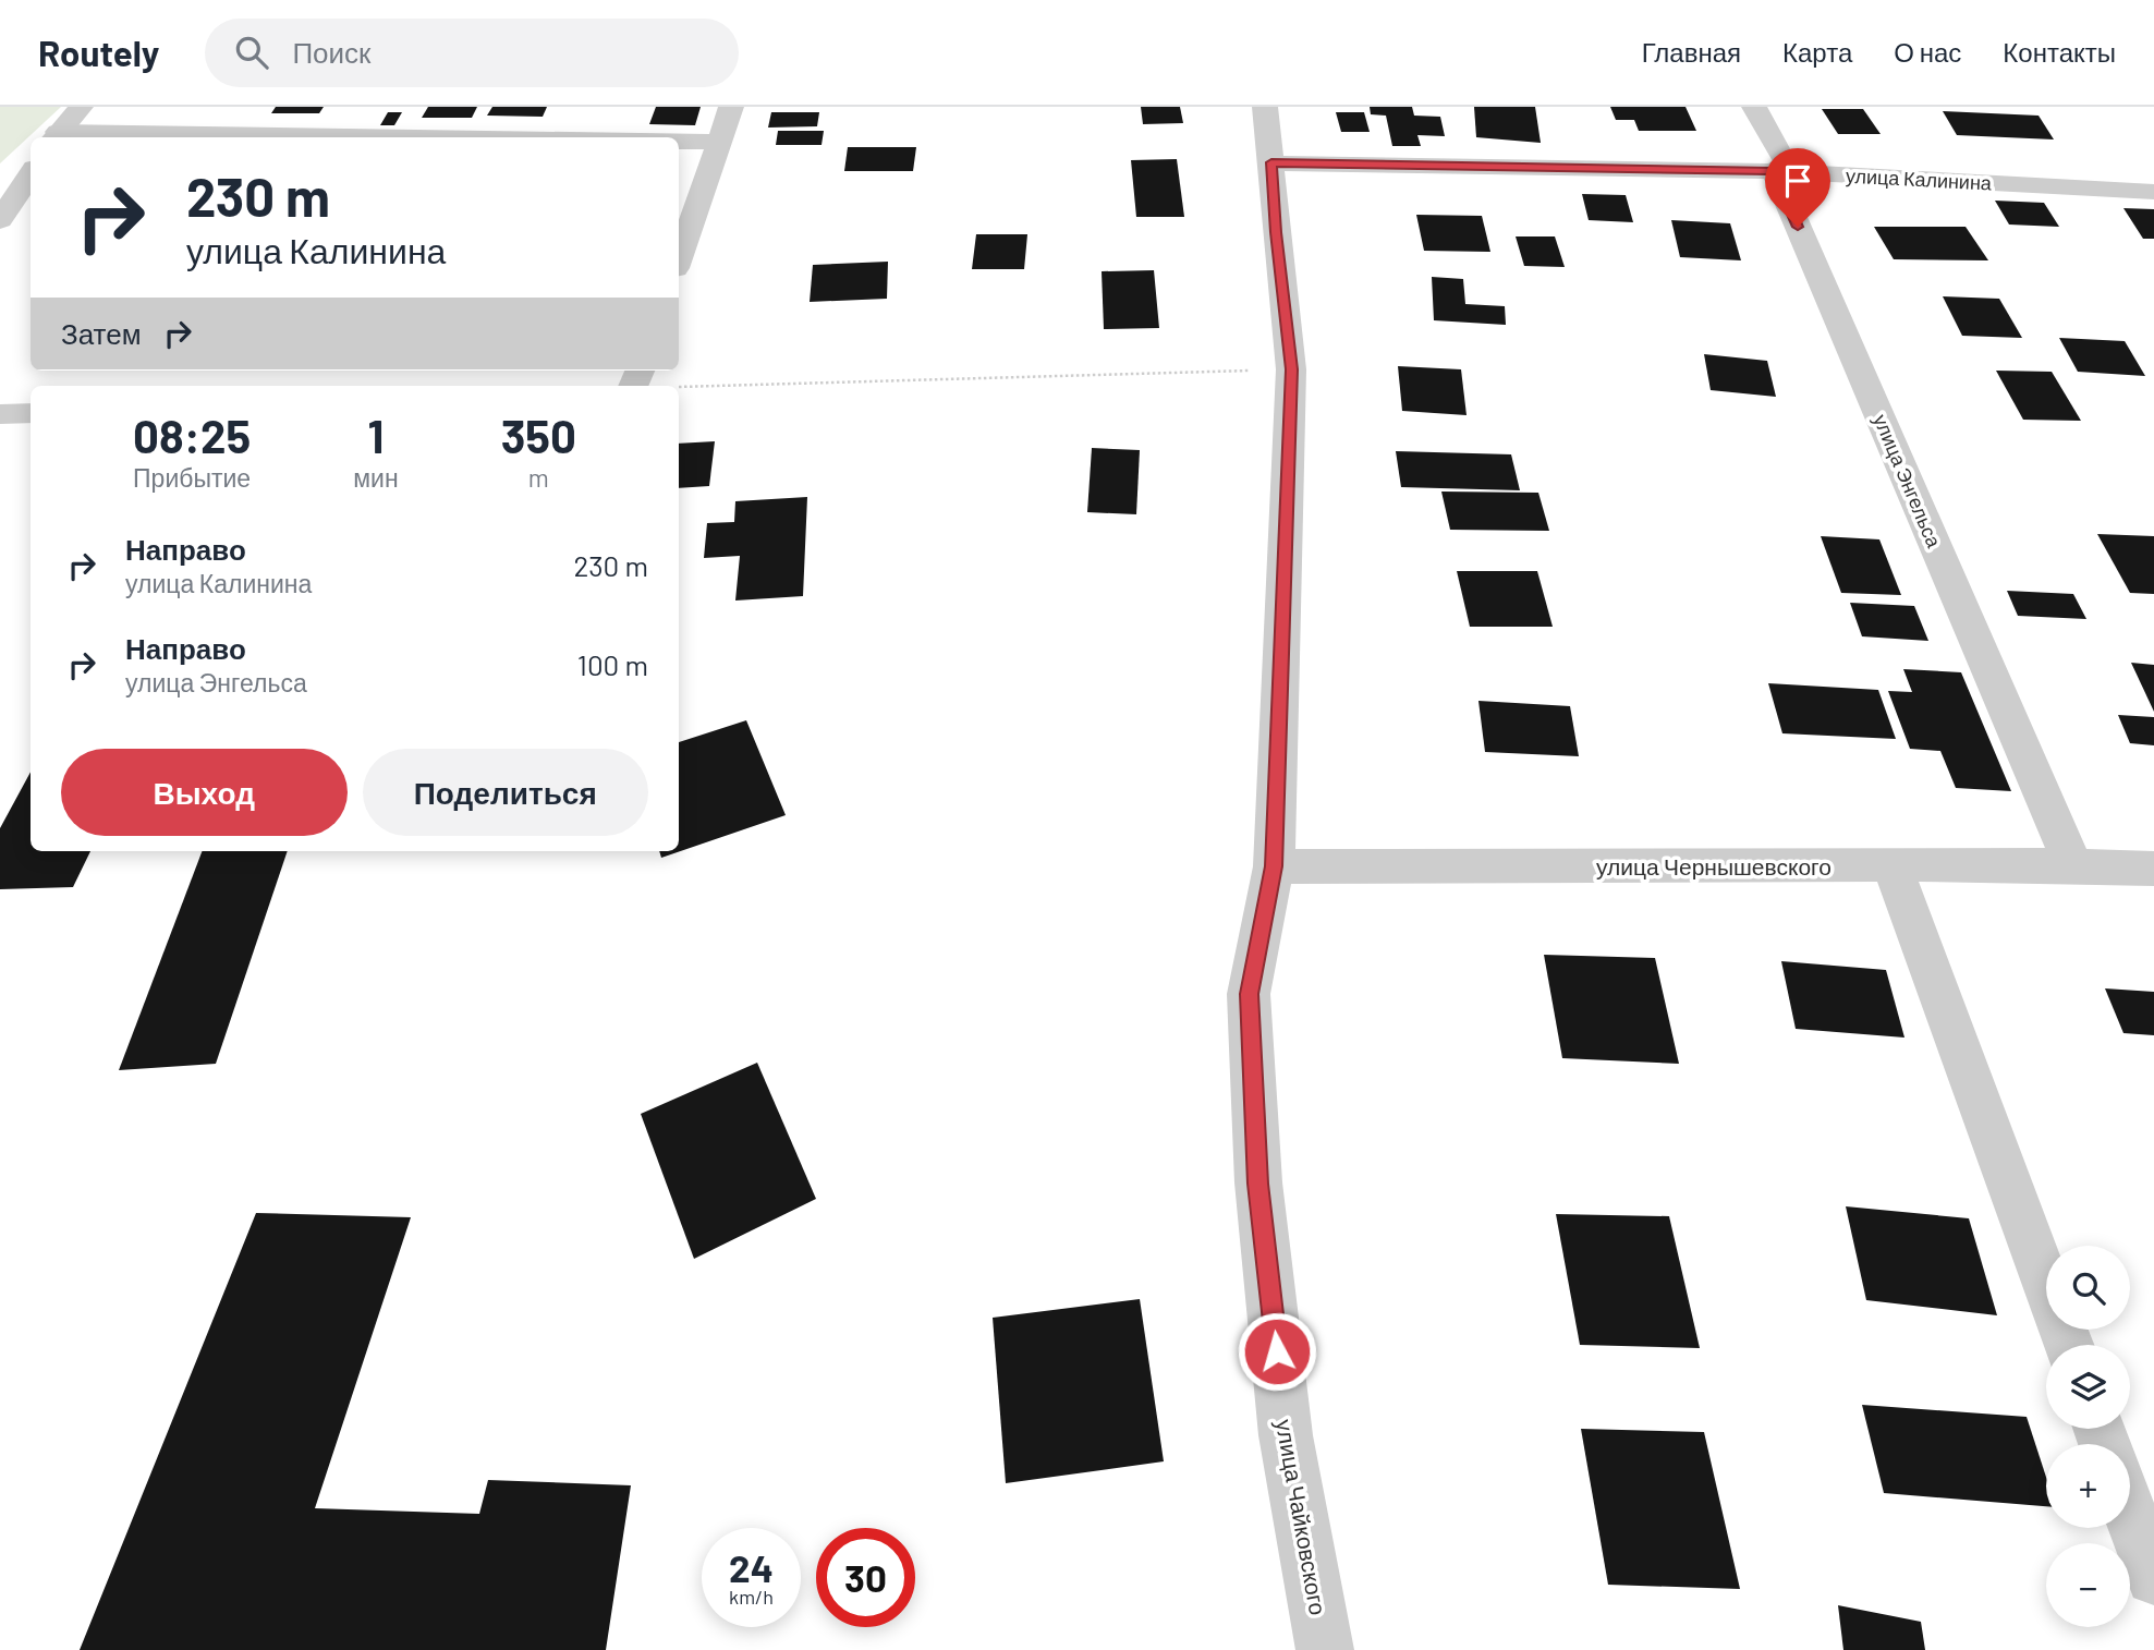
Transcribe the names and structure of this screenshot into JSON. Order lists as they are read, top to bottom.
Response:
{
  "streets": {
    "street": [
      "улица Калинина",
      "улица Энгельса",
      "улица Чернышевского",
      "улица Чайковского"
    ]
  },
  "crossings": [
    ["улица Калинина", "улица Энгельса"],
    ["улица Калинина", "улица Чайковского"],
    ["улица Энгельса", "улица Чернышевского"],
    ["улица Чернышевского", "улица Чайковского"]
  ],
  "page": {
    "header": "Routely",
    "search": "Поиск",
    "nav": [
      "Главная",
      "Карта",
      "О нас",
      "Контакты"
    ],
    "turn": ["230 m", "улица Калинина"],
    "then": "Затем",
    "eta": [
      "08:25",
      "Прибытие",
      "1",
      "мин",
      "350",
      "m"
    ],
    "list": [
      {
        "name": "Направо",
        "note": "улица Калинина",
        "value": "230 m"
      },
      {
        "name": "Направо",
        "note": "улица Энгельса",
        "value": "100 m"
      }
    ],
    "buttons": ["Выход", "Поделиться"],
    "map_buttons": ["+", "−"],
    "speed": "24 km/h",
    "limit": "30"
  }
}
